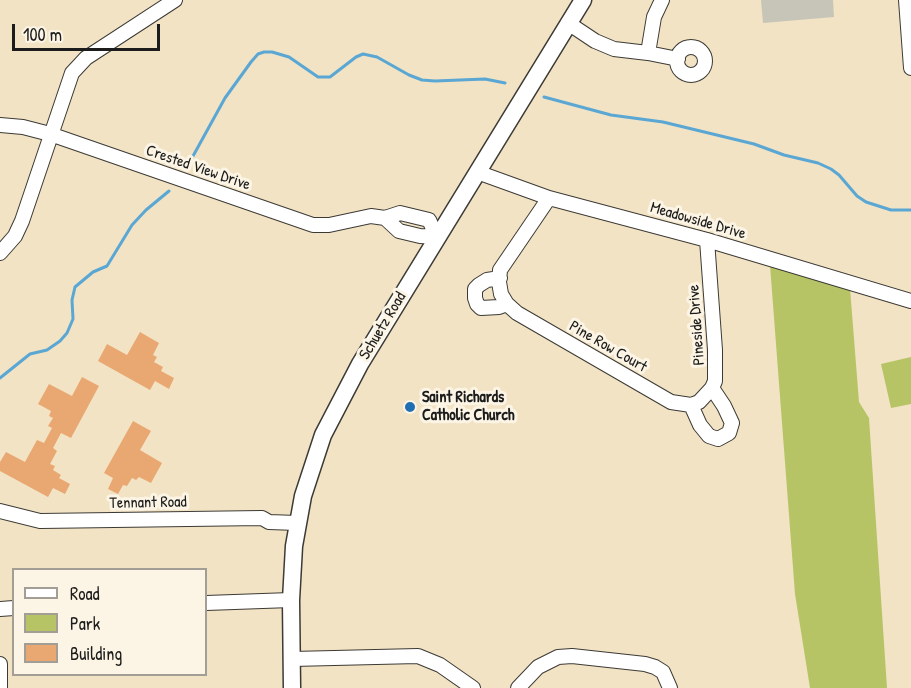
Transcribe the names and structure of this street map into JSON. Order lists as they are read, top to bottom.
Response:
{
  "streets": {
    "main road": ["Schuetz Road"],
    "street": [
      "Crested View Drive",
      "Meadowside Drive",
      "Pineside Drive",
      "Pine Row Court",
      "Tennant Road"
    ]
  },
  "crossings": [
    ["Crested View Drive", "Schuetz Road"],
    ["Meadowside Drive", "Pineside Drive"],
    ["Meadowside Drive", "Schuetz Road"],
    ["Pineside Drive", "Pine Row Court"],
    ["Schuetz Road", "Tennant Road"]
  ],
  "places": ["Saint Richards Catholic Church"],
  "legend": ["Road", "Park", "Building"],
  "scale_bar": "100 m"
}
